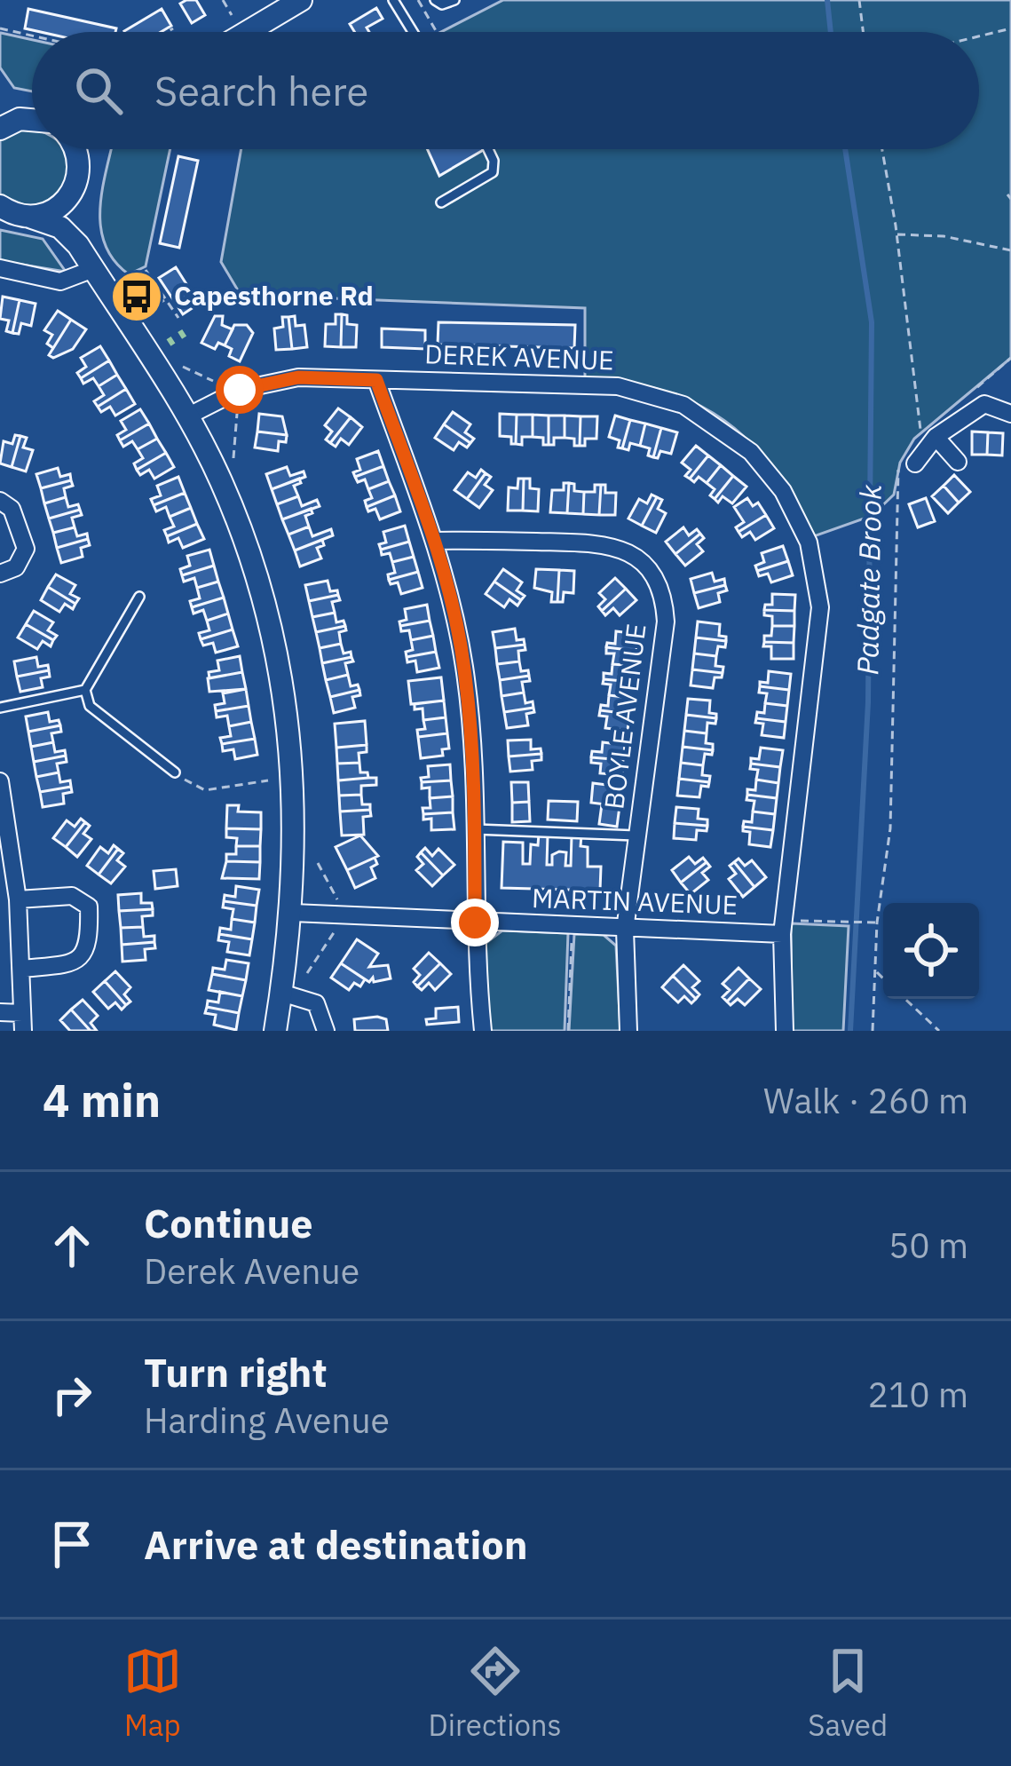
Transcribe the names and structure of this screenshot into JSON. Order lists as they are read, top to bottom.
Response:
{
  "streets": {
    "street": ["DEREK AVENUE", "BOYLE AVENUE", "MARTIN AVENUE"]
  },
  "crossings": [
    ["DEREK AVENUE", "MARTIN AVENUE"],
    ["BOYLE AVENUE", "MARTIN AVENUE"]
  ],
  "water": ["Padgate Brook"],
  "places": {
    "bus stop": ["Capesthorne Rd"]
  },
  "page": {
    "search": "Search here",
    "heading": ["4 min", "Walk · 260 m"],
    "list": [
      ["Continue", "Derek Avenue", "50 m"],
      ["Turn right", "Harding Avenue", "210 m"],
      "Arrive at destination"
    ],
    "nav": ["Map", "Directions", "Saved"]
  }
}
